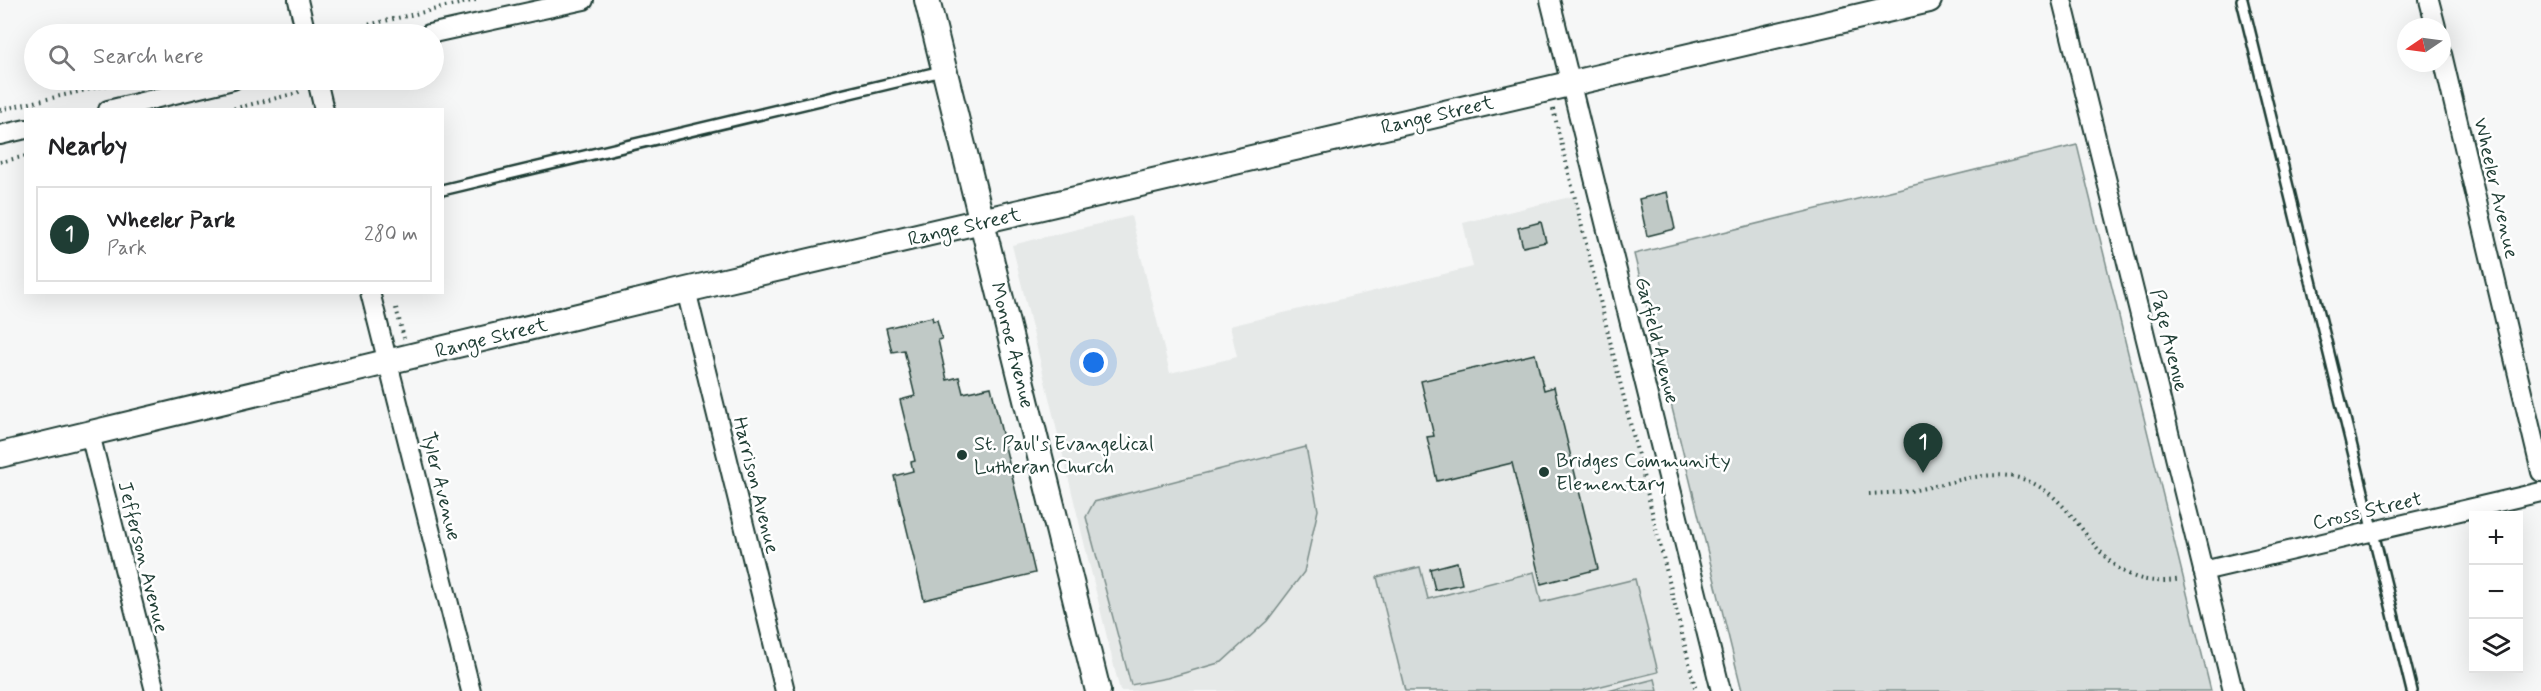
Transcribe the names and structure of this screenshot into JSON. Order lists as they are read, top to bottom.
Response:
{
  "streets": {
    "street": [
      "Range Street",
      "Wheeler Avenue",
      "Garfield Avenue",
      "Page Avenue",
      "Monroe Avenue",
      "Harrison Avenue",
      "Tyler Avenue",
      "Cross Street",
      "Jefferson Avenue"
    ]
  },
  "crossings": [
    ["Range Street", "Garfield Avenue"],
    ["Range Street", "Monroe Avenue"],
    ["Range Street", "Harrison Avenue"],
    ["Range Street", "Tyler Avenue"],
    ["Range Street", "Jefferson Avenue"],
    ["Page Avenue", "Cross Street"]
  ],
  "places": ["St. Paul's Evangelical Lutheran Church", "Bridges Community Elementary"],
  "north": "left",
  "page": {
    "search": "Search here",
    "heading": "Nearby",
    "list": [
      {
        "mark": "1",
        "name": "Wheeler Park",
        "note": "Park",
        "value": "280 m"
      }
    ],
    "pins": "1",
    "map_buttons": ["+", "−"]
  }
}
